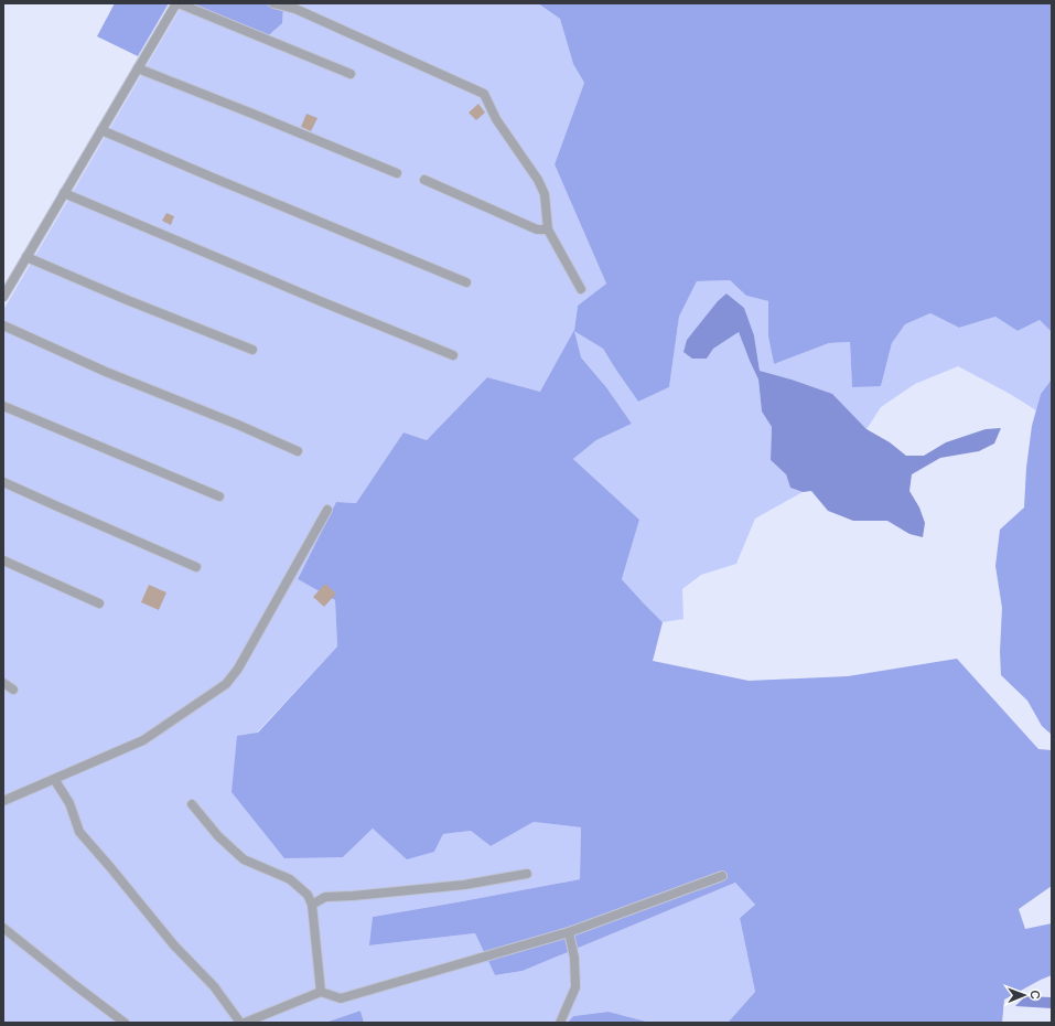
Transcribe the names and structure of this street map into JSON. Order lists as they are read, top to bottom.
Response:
{
  "north": "right"
}
